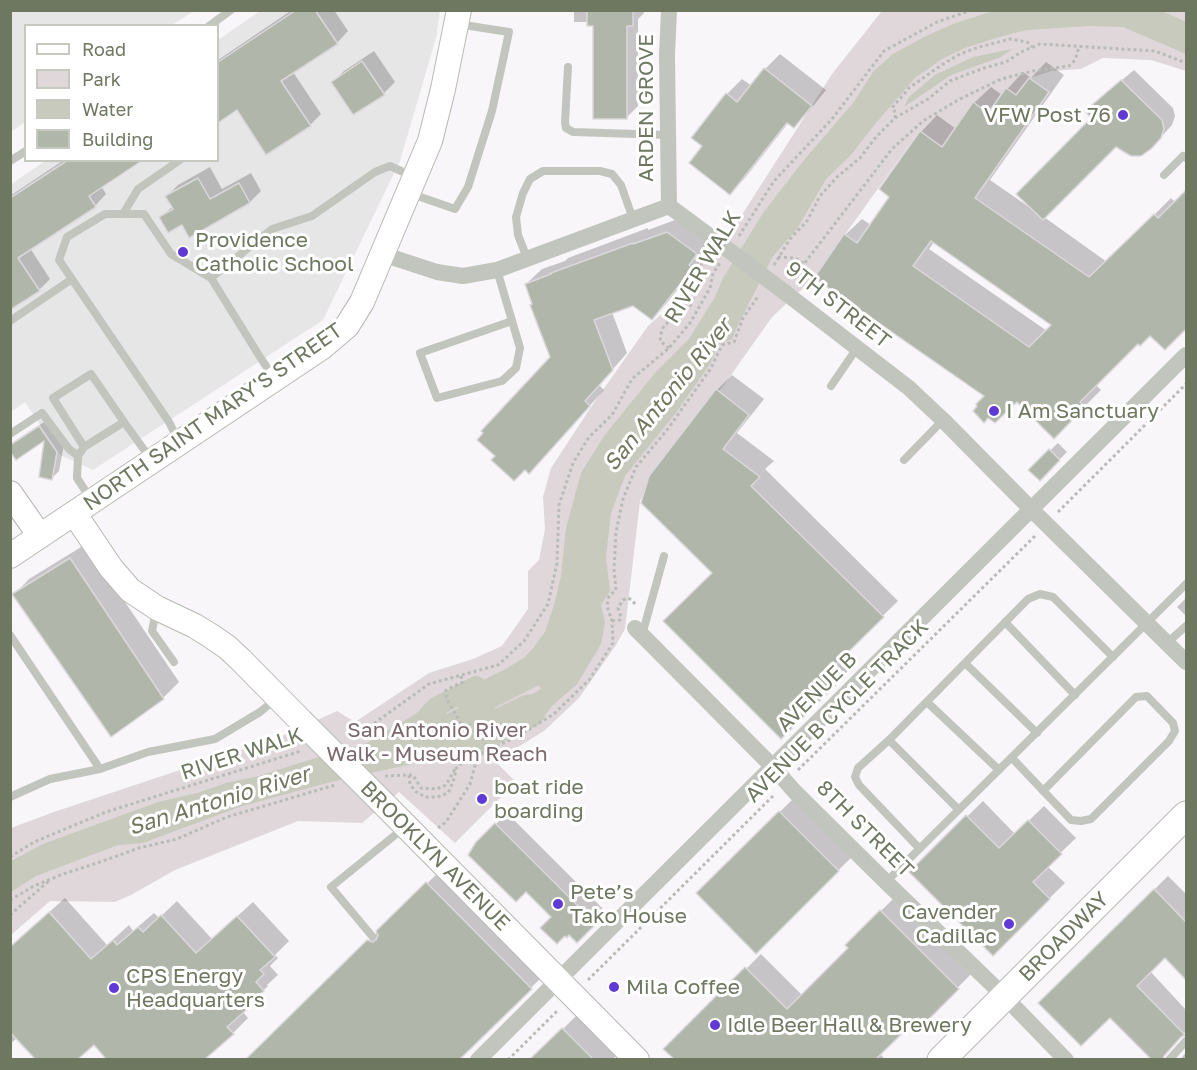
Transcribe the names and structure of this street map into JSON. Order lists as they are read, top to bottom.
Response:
{
  "streets": {
    "main road": ["BROADWAY"],
    "street": [
      "ARDEN GROVE",
      "9TH STREET",
      "NORTH SAINT MARY'S STREET",
      "AVENUE B",
      "8TH STREET",
      "BROOKLYN AVENUE"
    ],
    "path": ["RIVER WALK", "AVENUE B CYCLE TRACK"]
  },
  "crossings": [
    ["ARDEN GROVE", "9TH STREET"],
    ["RIVER WALK", "9TH STREET"],
    ["9TH STREET", "AVENUE B"],
    ["9TH STREET", "AVENUE B CYCLE TRACK"],
    ["NORTH SAINT MARY'S STREET", "BROOKLYN AVENUE"],
    ["AVENUE B", "AVENUE B CYCLE TRACK"],
    ["AVENUE B", "8TH STREET"],
    ["AVENUE B", "BROOKLYN AVENUE"],
    ["AVENUE B CYCLE TRACK", "8TH STREET"],
    ["AVENUE B CYCLE TRACK", "BROOKLYN AVENUE"],
    ["8TH STREET", "BROADWAY"]
  ],
  "water": ["San Antonio River"],
  "parks": ["San Antonio River Walk - Museum Reach"],
  "places": [
    "VFW Post 76",
    "Providence Catholic School",
    "I Am Sanctuary",
    "boat ride boarding",
    "Pete’s Tako House",
    "Cavender Cadillac",
    "Mila Coffee",
    "CPS Energy Headquarters",
    "Idle Beer Hall & Brewery"
  ],
  "legend": [
    "Road",
    "Park",
    "Water",
    "Building"
  ]
}
